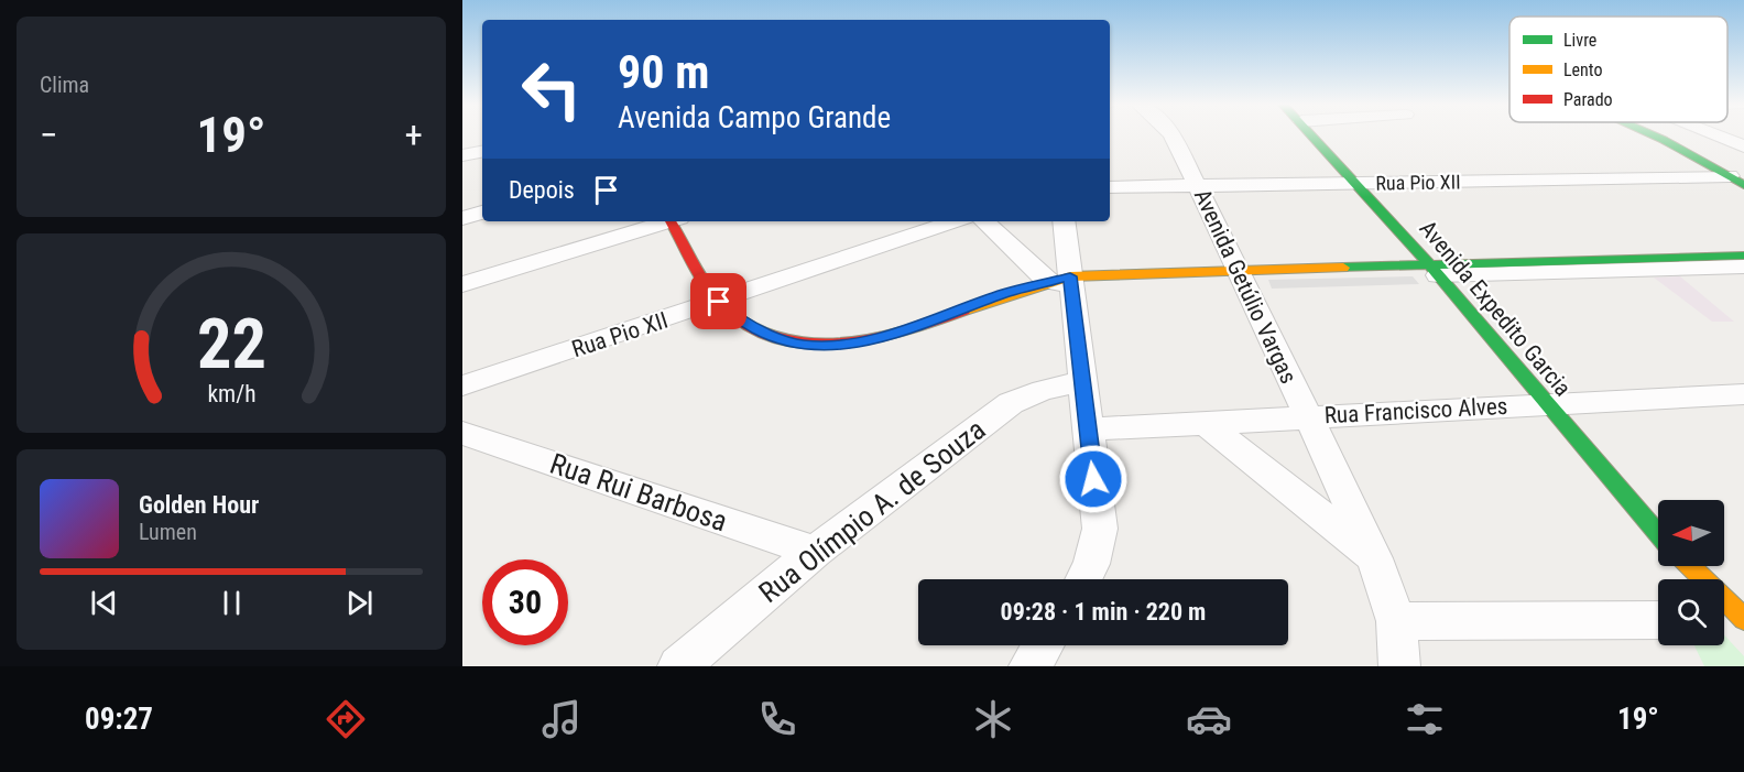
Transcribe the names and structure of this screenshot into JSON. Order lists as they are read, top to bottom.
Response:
{
  "streets": {
    "street": [
      "Rua Pio XII",
      "Avenida Getúlio Vargas",
      "Avenida Expedito Garcia",
      "Rua Francisco Alves",
      "Rua Rui Barbosa",
      "Rua Olímpio A. de Souza"
    ]
  },
  "crossings": [
    ["Rua Pio XII", "Avenida Getúlio Vargas"],
    ["Rua Pio XII", "Avenida Expedito Garcia"],
    ["Avenida Getúlio Vargas", "Rua Francisco Alves"],
    ["Avenida Expedito Garcia", "Rua Francisco Alves"],
    ["Rua Rui Barbosa", "Rua Olímpio A. de Souza"]
  ],
  "legend": ["Livre", "Lento", "Parado"],
  "north": "left",
  "page": {
    "tile": "Clima",
    "turn": ["90 m", "Avenida Campo Grande"],
    "heat": ["−", "19°", "+"],
    "then": "Depois",
    "song": ["Golden Hour", "Lumen"],
    "limit": "30",
    "trip": "09:28 · 1 min · 220 m",
    "tabs": ["09:27", "19°"],
    "gauge": ["22", "km/h"]
  }
}
